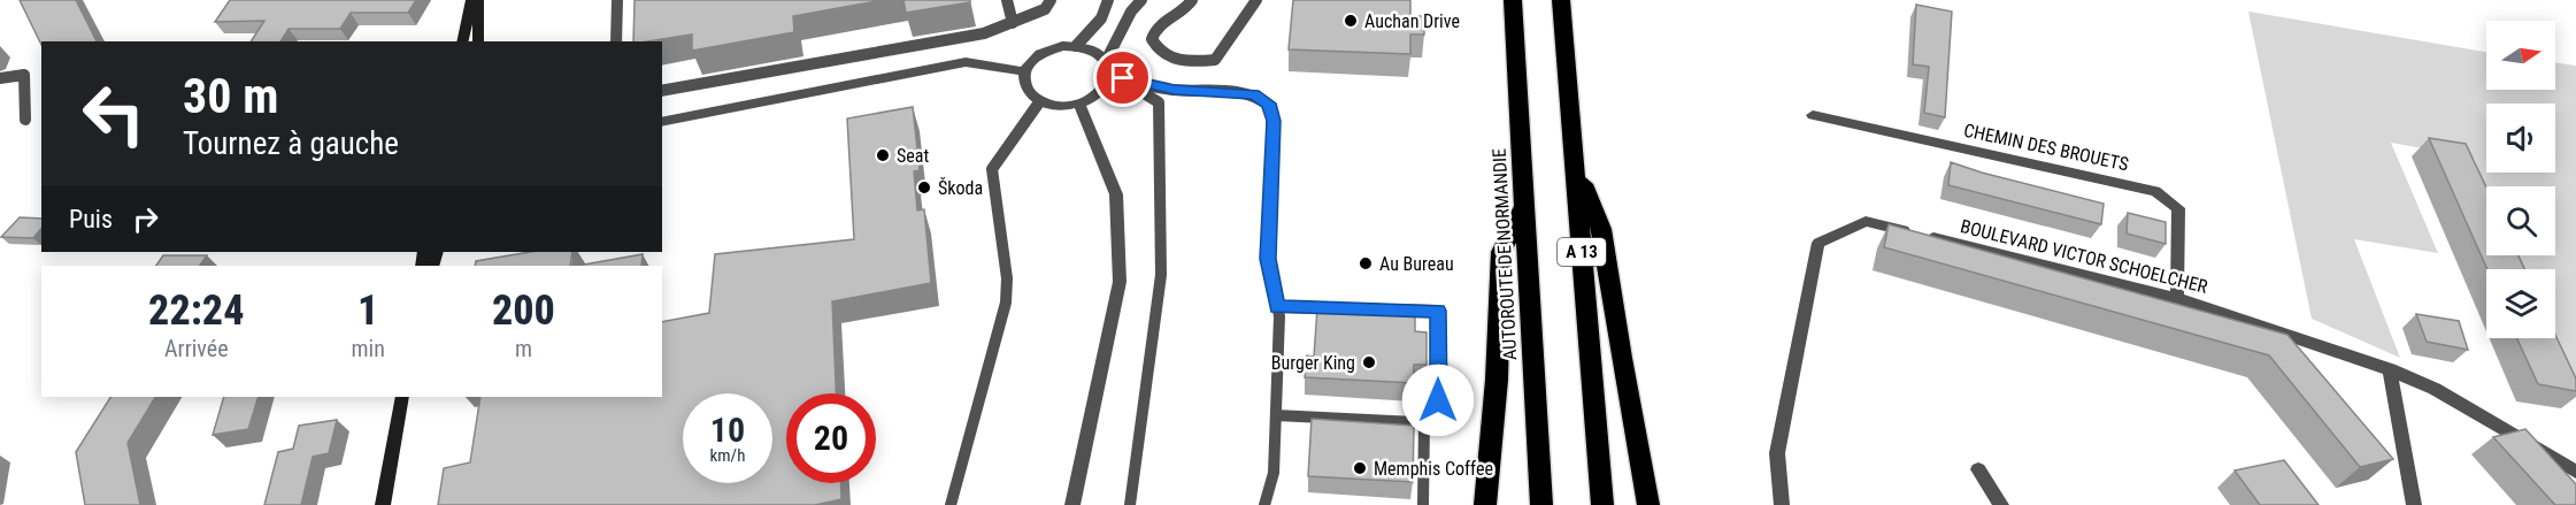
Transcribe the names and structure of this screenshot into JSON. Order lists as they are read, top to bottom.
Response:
{
  "streets": {
    "highway": ["A 13", "AUTOROUTE DE NORMANDIE"],
    "street": ["CHEMIN DES BROUETS", "BOULEVARD VICTOR SCHOELCHER"]
  },
  "crossings": [
    ["CHEMIN DES BROUETS", "BOULEVARD VICTOR SCHOELCHER"]
  ],
  "places": [
    "Auchan Drive",
    "Seat",
    "Škoda",
    "Au Bureau",
    "Burger King",
    "Memphis Coffee"
  ],
  "north": "right",
  "page": {
    "turn": ["30 m", "Tournez à gauche"],
    "then": "Puis",
    "eta": [
      "22:24",
      "Arrivée",
      "1",
      "min",
      "200",
      "m"
    ],
    "speed": "10 km/h",
    "limit": "20"
  }
}
